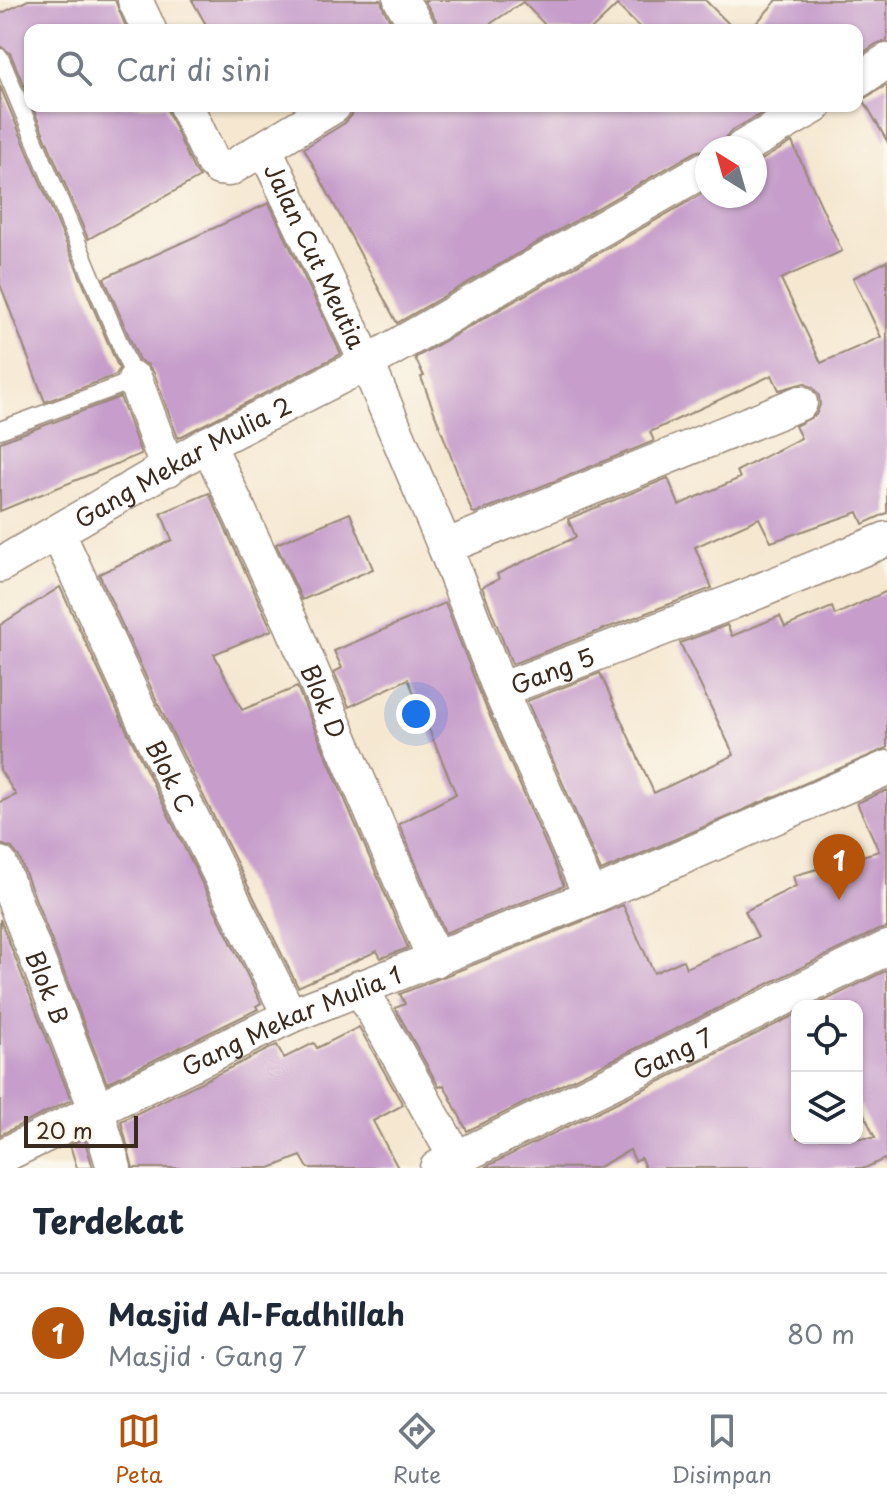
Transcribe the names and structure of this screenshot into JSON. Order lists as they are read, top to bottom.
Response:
{
  "streets": {
    "street": [
      "Jalan Cut Meutia",
      "Gang Mekar Mulia 2",
      "Gang 5",
      "Blok D",
      "Blok C",
      "Blok B",
      "Gang Mekar Mulia 1",
      "Gang 7"
    ]
  },
  "crossings": [
    ["Jalan Cut Meutia", "Gang Mekar Mulia 2"],
    ["Jalan Cut Meutia", "Gang 5"],
    ["Gang Mekar Mulia 2", "Gang 5"],
    ["Gang Mekar Mulia 2", "Blok D"],
    ["Gang Mekar Mulia 2", "Blok C"],
    ["Blok D", "Gang Mekar Mulia 1"],
    ["Blok C", "Gang Mekar Mulia 1"],
    ["Blok B", "Gang Mekar Mulia 1"],
    ["Gang Mekar Mulia 1", "Gang 7"]
  ],
  "scale_bar": "20 m",
  "north": "top left",
  "page": {
    "search": "Cari di sini",
    "pins": "1",
    "scale": "20 m",
    "heading": "Terdekat",
    "list": [
      {
        "mark": "1",
        "name": "Masjid Al-Fadhillah",
        "note": "Masjid · Gang 7",
        "value": "80 m"
      }
    ],
    "nav": ["Peta", "Rute", "Disimpan"]
  }
}
